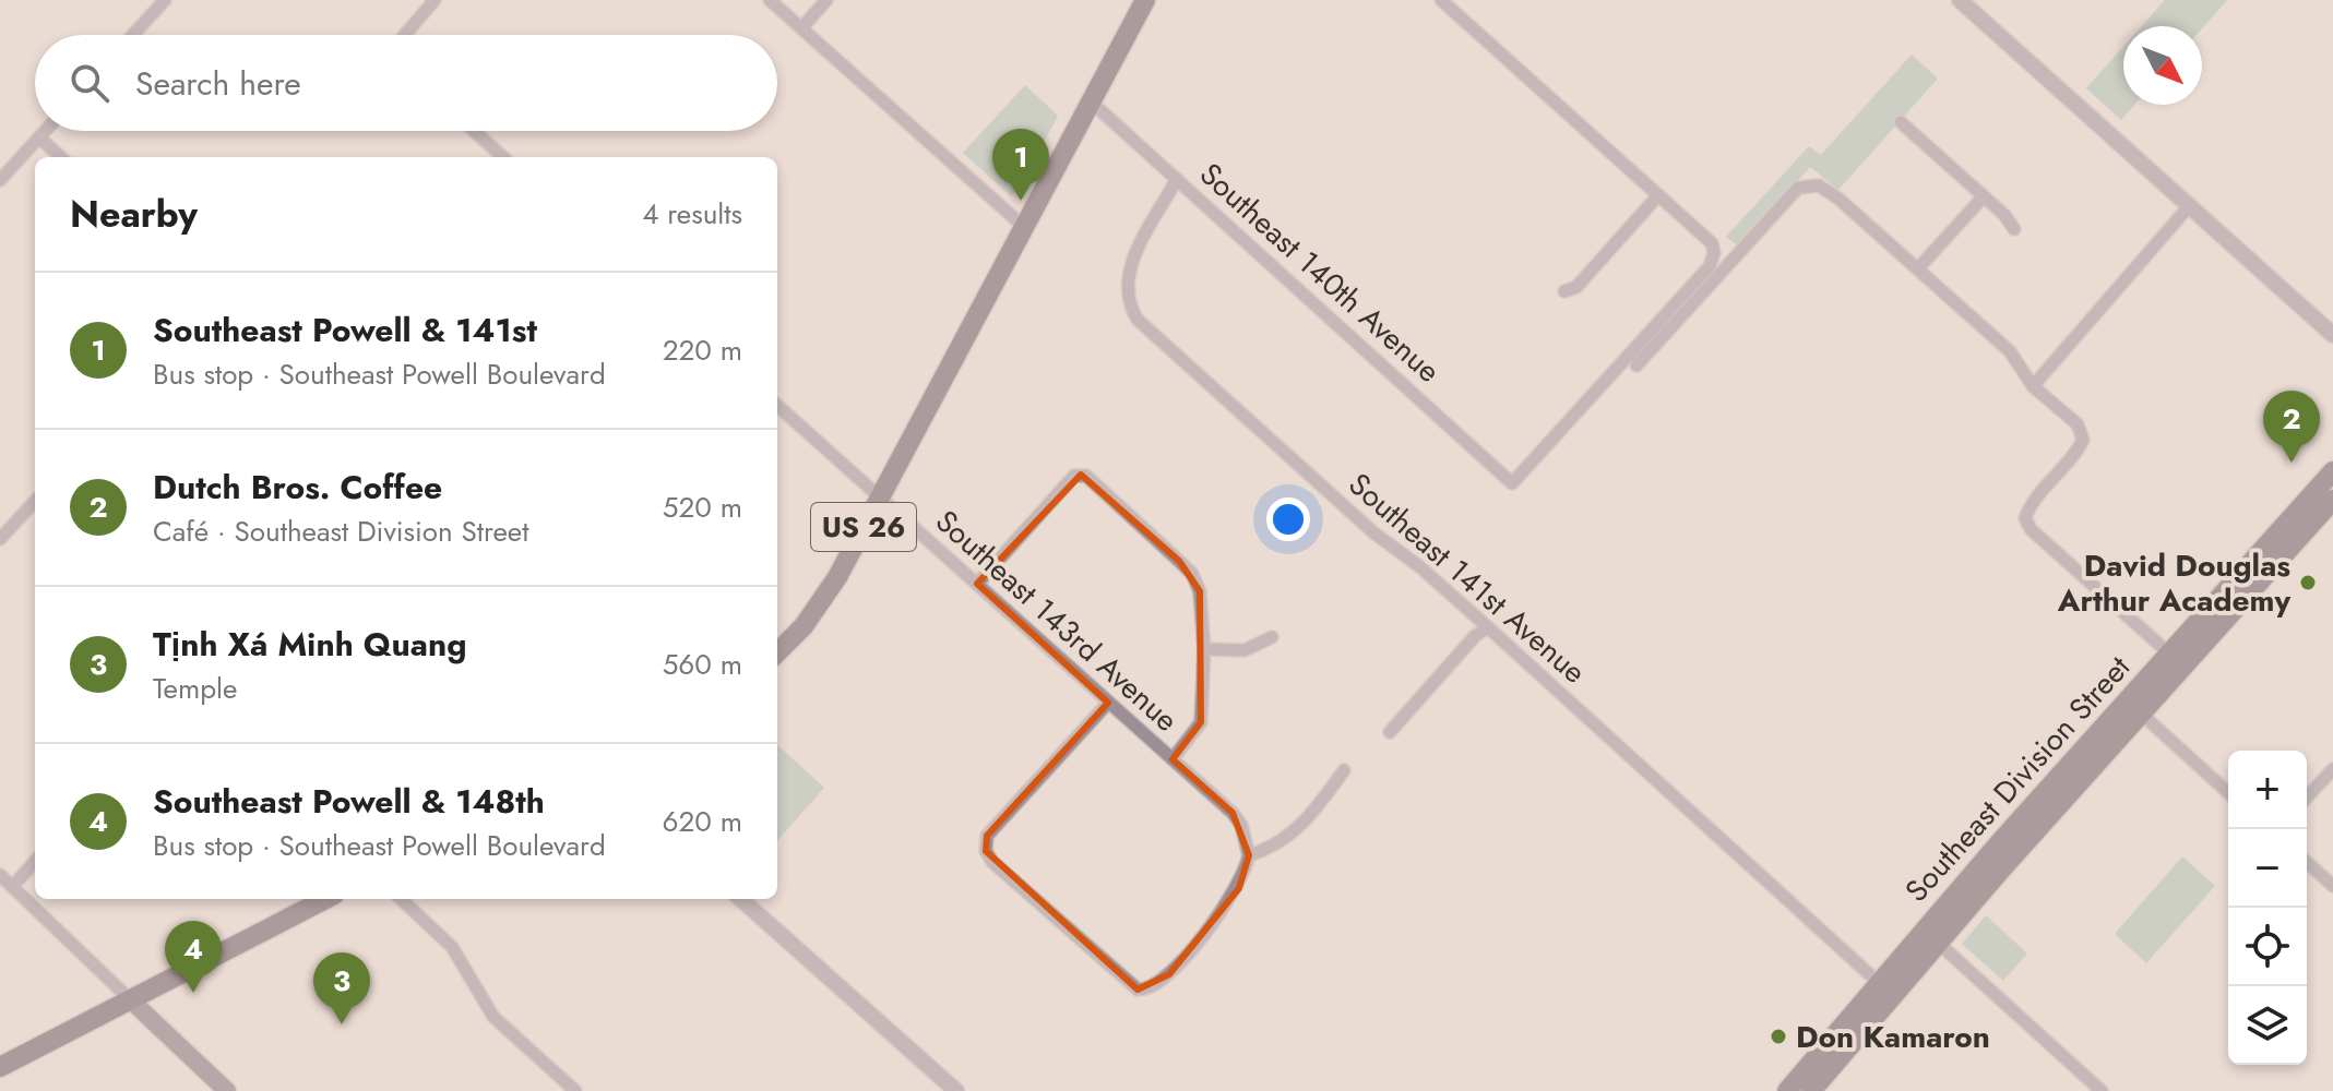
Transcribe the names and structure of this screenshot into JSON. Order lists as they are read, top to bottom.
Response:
{
  "streets": {
    "main road": ["US 26", "Southeast Division Street"],
    "street": ["Southeast 140th Avenue", "Southeast 141st Avenue", "Southeast 143rd Avenue"]
  },
  "crossings": [
    ["Southeast 140th Avenue", "US 26"],
    ["Southeast 140th Avenue", "Southeast 141st Avenue"],
    ["US 26", "Southeast 143rd Avenue"],
    ["Southeast 141st Avenue", "Southeast Division Street"]
  ],
  "places": ["David Douglas Arthur Academy", "Don Kamaron"],
  "north": "bottom right",
  "page": {
    "search": "Search here",
    "pins": [
      "1",
      "2",
      "4",
      "3"
    ],
    "heading": ["Nearby", "4 results"],
    "list": [
      {
        "mark": "1",
        "name": "Southeast Powell & 141st",
        "note": "Bus stop · Southeast Powell Boulevard",
        "value": "220 m"
      },
      {
        "mark": "2",
        "name": "Dutch Bros. Coffee",
        "note": "Café · Southeast Division Street",
        "value": "520 m"
      },
      {
        "mark": "3",
        "name": "Tịnh Xá Minh Quang",
        "note": "Temple",
        "value": "560 m"
      },
      {
        "mark": "4",
        "name": "Southeast Powell & 148th",
        "note": "Bus stop · Southeast Powell Boulevard",
        "value": "620 m"
      }
    ],
    "map_buttons": ["+", "−"]
  }
}
